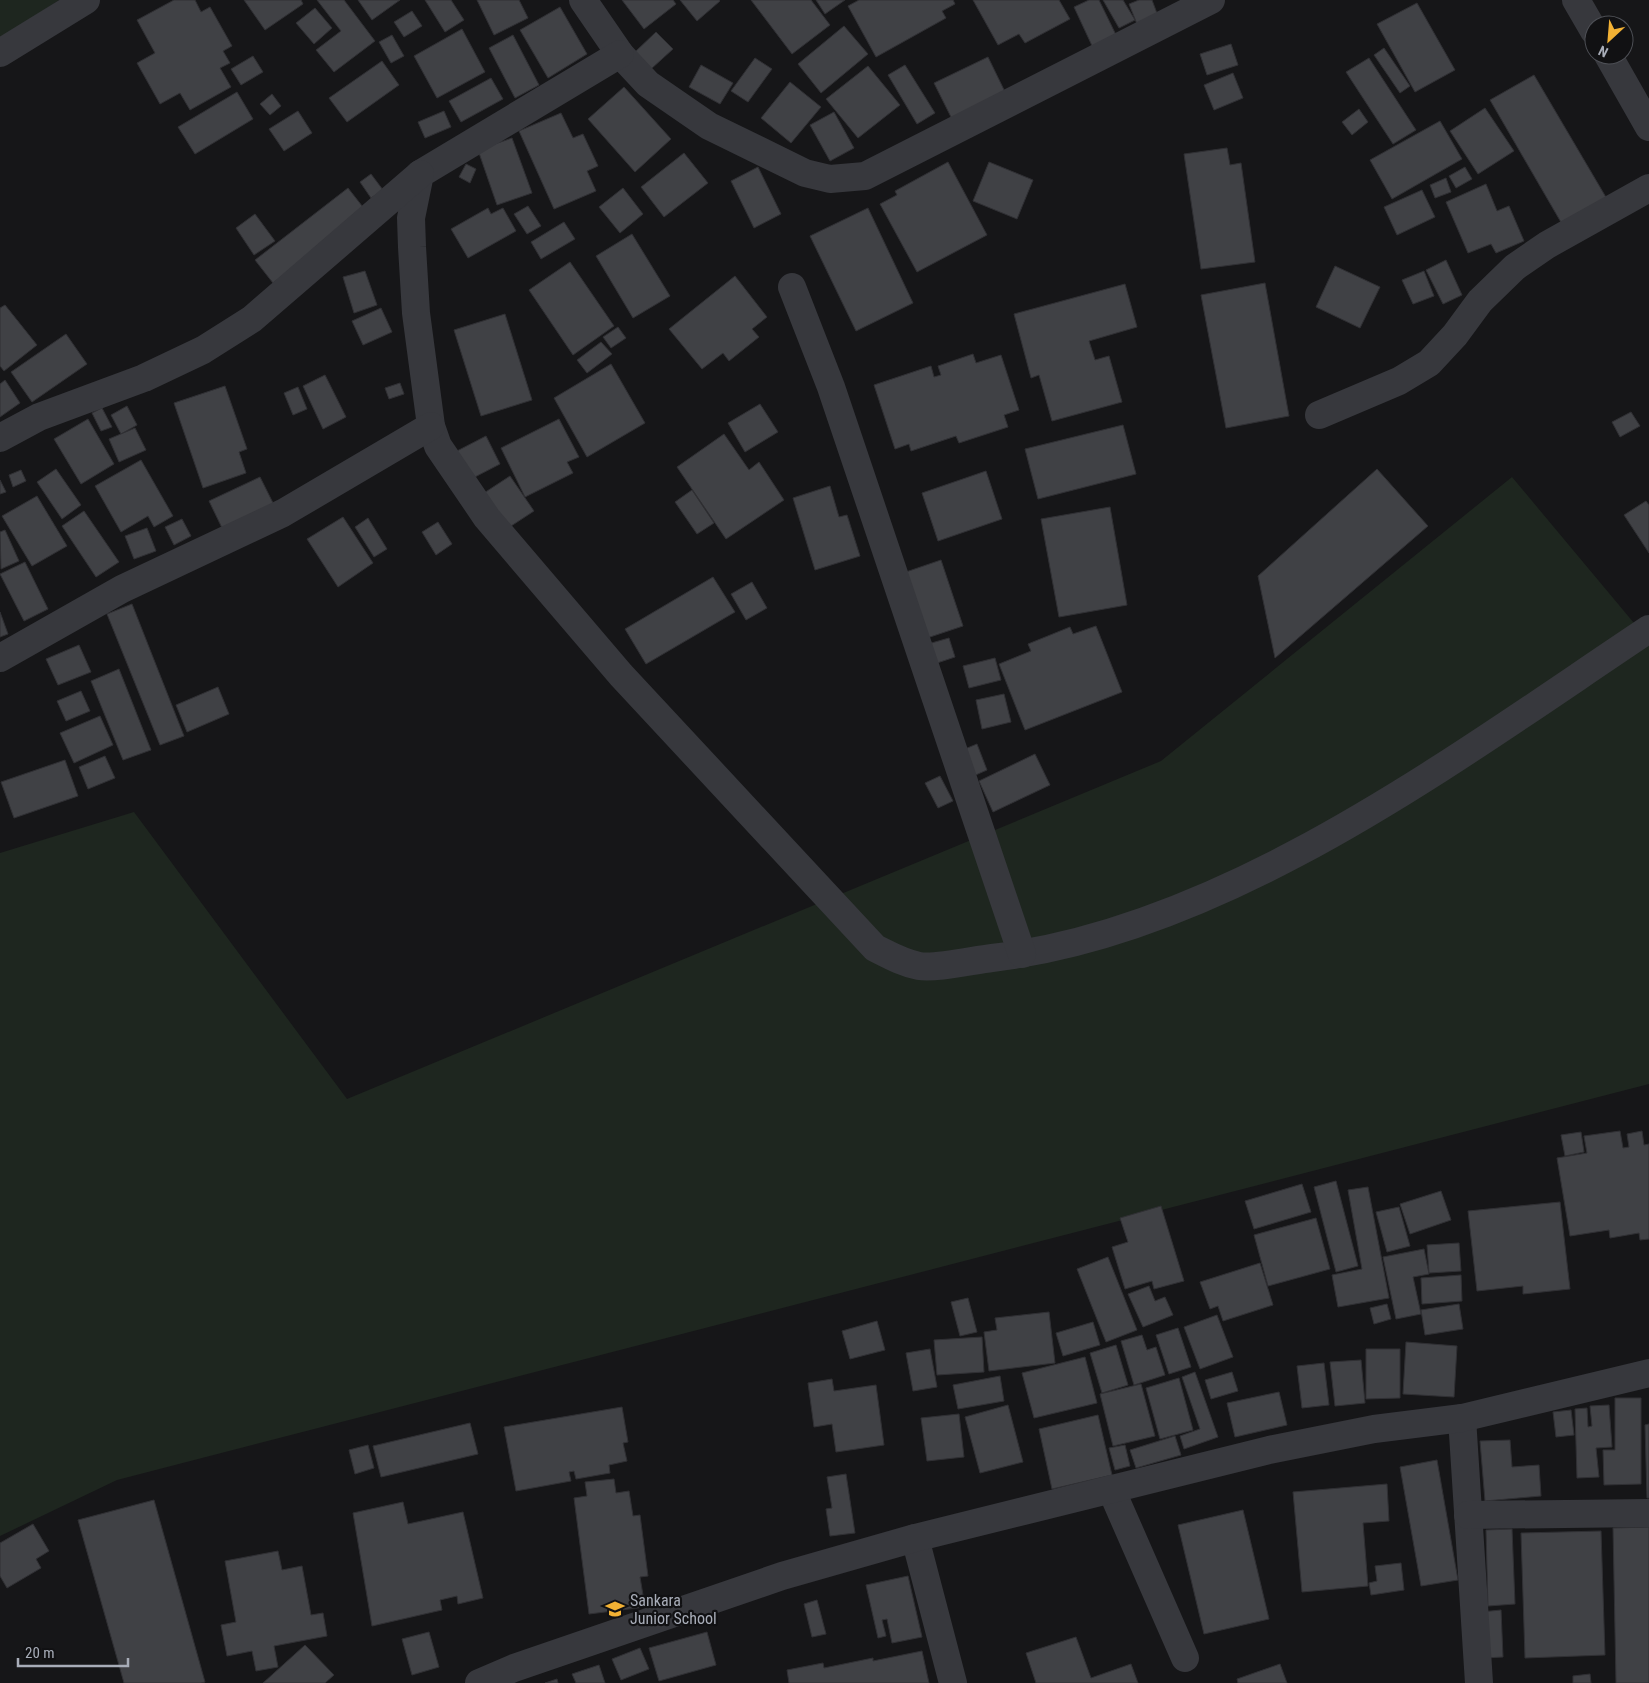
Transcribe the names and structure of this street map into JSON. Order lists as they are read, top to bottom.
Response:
{
  "places": {
    "school or university": ["Sankara Junior School"]
  },
  "scale_bar": "20 m",
  "north": "bottom left"
}
